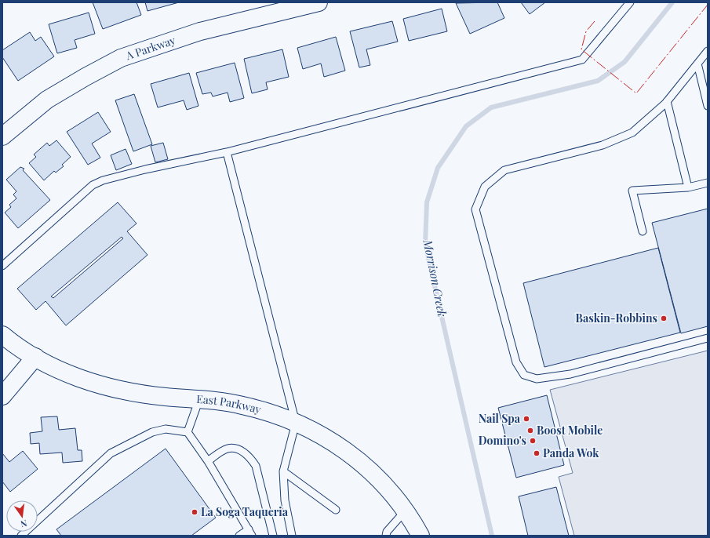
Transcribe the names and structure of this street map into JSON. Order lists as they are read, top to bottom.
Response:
{
  "streets": {
    "street": ["A Parkway", "East Parkway"]
  },
  "water": ["Morrison Creek"],
  "places": [
    "Baskin-Robbins",
    "Nail Spa",
    "Boost Mobile",
    "Domino's",
    "Panda Wok",
    "La Soga Taqueria"
  ],
  "north": "bottom"
}
